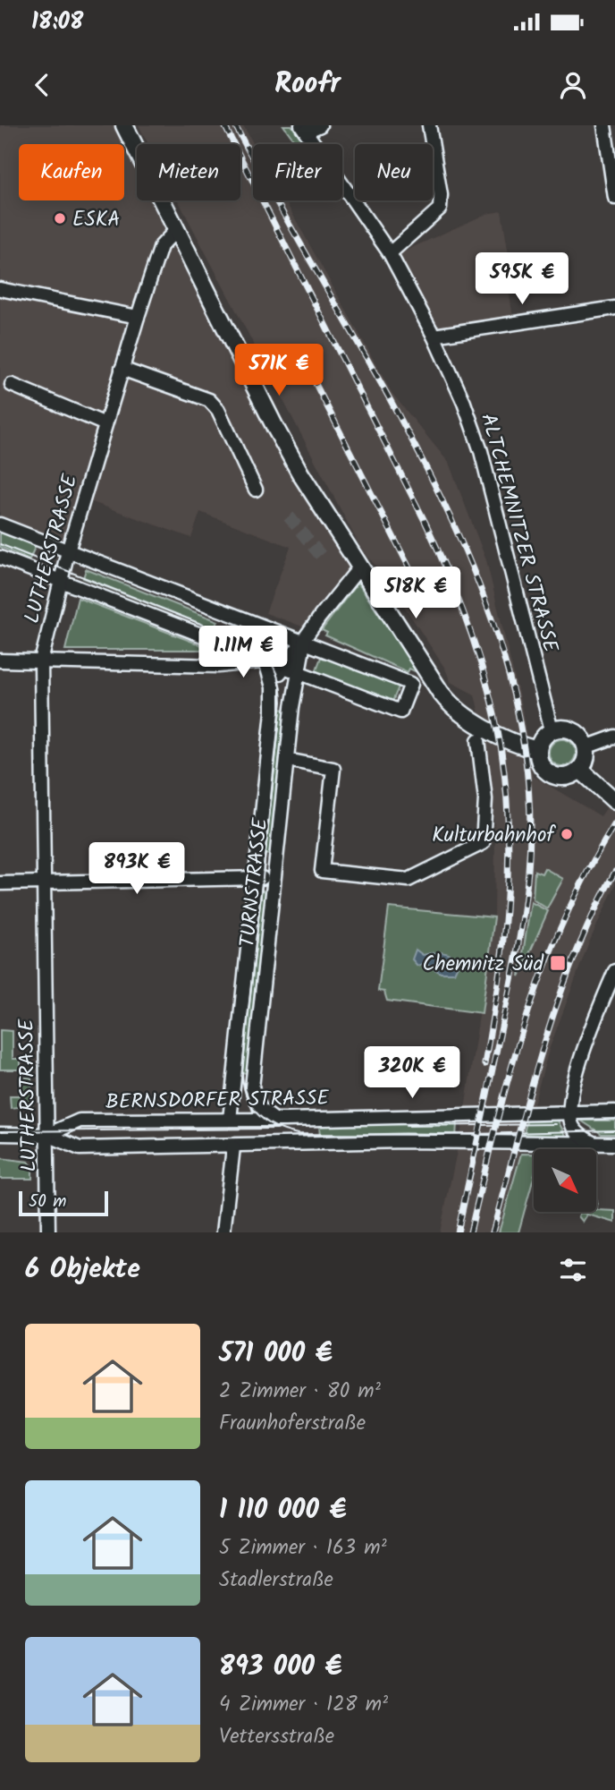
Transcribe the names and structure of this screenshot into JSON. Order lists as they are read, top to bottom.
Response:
{
  "streets": {
    "street": [
      "ALTCHEMNITZER STRASSE",
      "LUTHERSTRASSE",
      "TURNSTRASSE",
      "BERNSDORFER STRASSE"
    ]
  },
  "crossings": [
    ["LUTHERSTRASSE", "BERNSDORFER STRASSE"],
    ["TURNSTRASSE", "BERNSDORFER STRASSE"]
  ],
  "places": {
    "other": ["ESKA", "Kulturbahnhof"],
    "transit": ["Chemnitz Süd"]
  },
  "scale_bar": "50 m",
  "north": "bottom right",
  "page": {
    "status": "18:08",
    "header": "Roofr",
    "chip": [
      "Kaufen",
      "Mieten",
      "Filter",
      "Neu"
    ],
    "price": [
      "595K €",
      "571K €",
      "518K €",
      "1.11M €",
      "893K €",
      "320K €"
    ],
    "scale": "50 m",
    "heading": "6 Objekte",
    "list": [
      {
        "name": "571 000 €",
        "note": "2 Zimmer · 80 m² · Fraunhoferstraße"
      },
      {
        "name": "1 110 000 €",
        "note": "5 Zimmer · 163 m² · Stadlerstraße"
      },
      {
        "name": "893 000 €",
        "note": "4 Zimmer · 128 m² · Vettersstraße"
      }
    ]
  }
}
